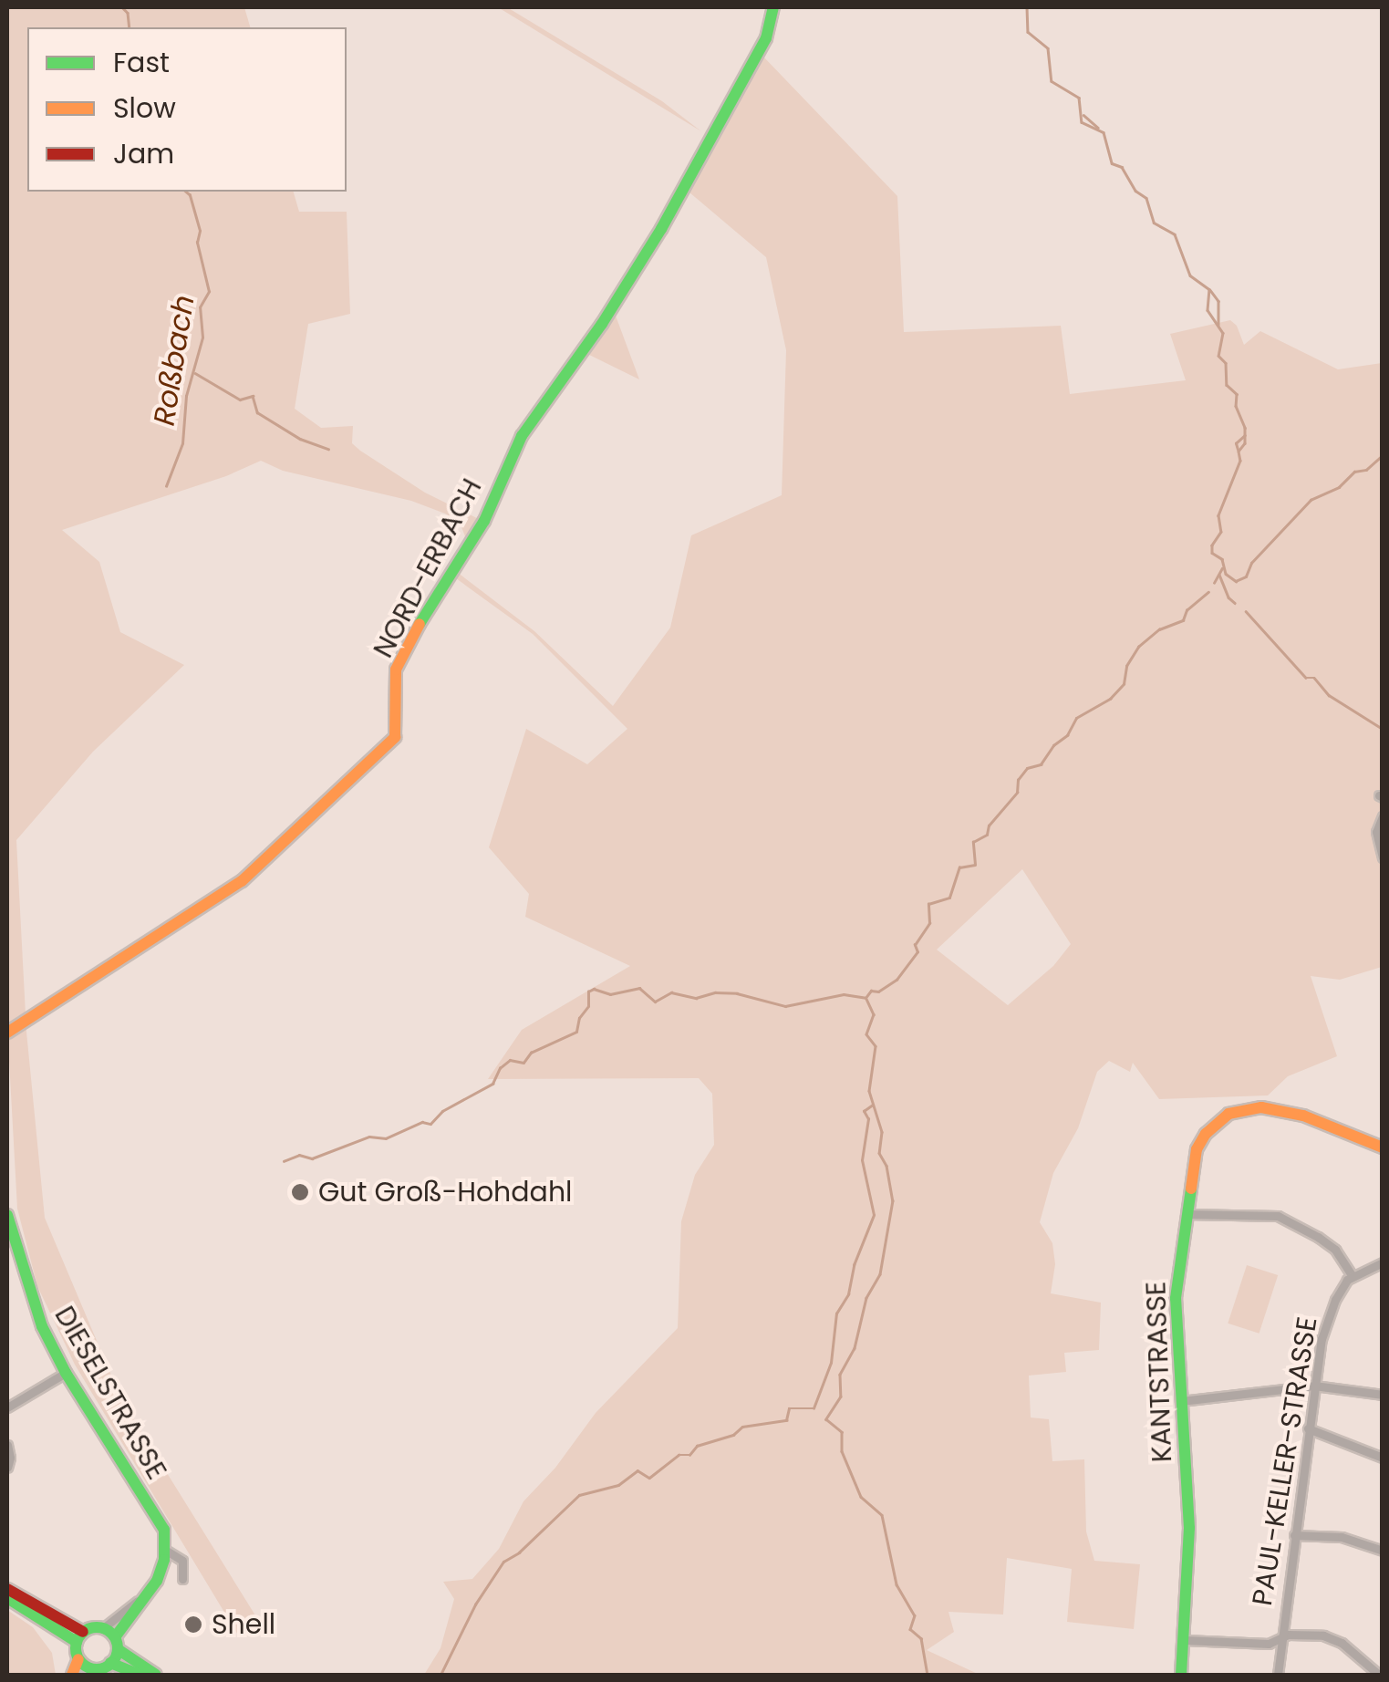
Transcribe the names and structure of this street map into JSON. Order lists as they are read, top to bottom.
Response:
{
  "streets": {
    "street": [
      "NORD-ERBACH",
      "KANTSTRASSE",
      "DIESELSTRASSE",
      "PAUL-KELLER-STRASSE"
    ]
  },
  "water": ["Roßbach"],
  "places": ["Gut Groß-Hohdahl", "Shell"],
  "legend": ["Fast", "Slow", "Jam"]
}
